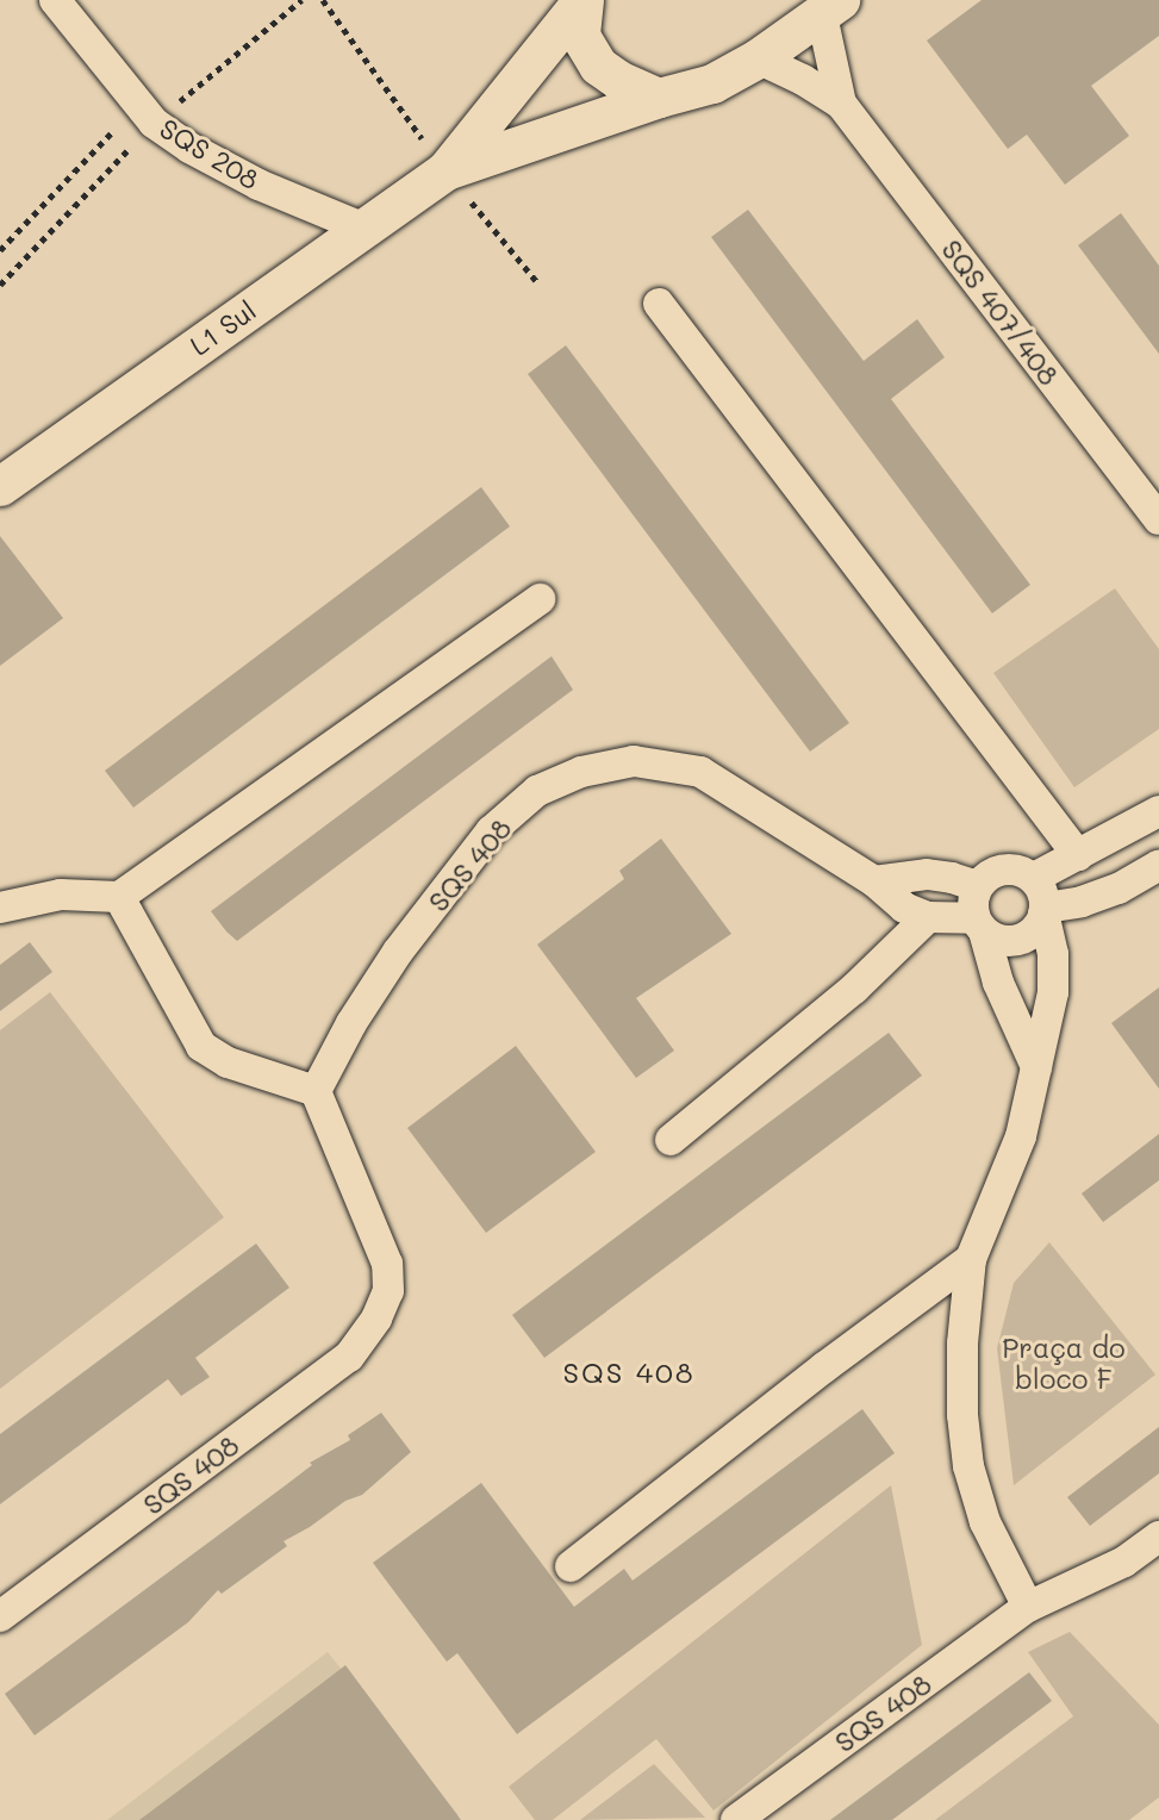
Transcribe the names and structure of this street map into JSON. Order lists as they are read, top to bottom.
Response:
{
  "streets": {
    "street": [
      "SQS 208",
      "SQS 407/408",
      "L1 Sul",
      "SQS 408"
    ]
  },
  "crossings": [
    ["SQS 208", "L1 Sul"],
    ["SQS 407/408", "L1 Sul"]
  ],
  "districts": ["SQS 408"],
  "parks": ["Praça do bloco F"]
}
